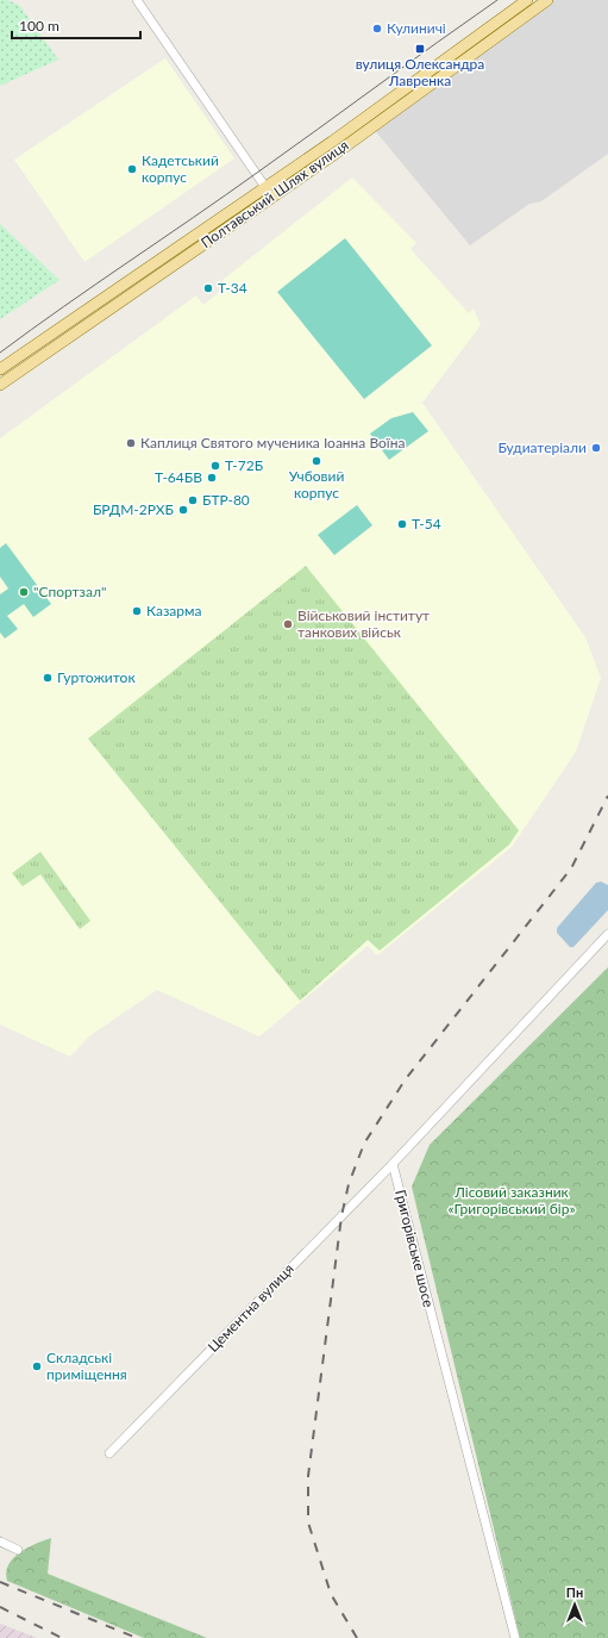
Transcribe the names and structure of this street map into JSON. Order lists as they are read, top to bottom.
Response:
{
  "streets": {
    "main road": ["Полтавський Шлях вулиця"],
    "street": ["Григорівське шосе", "Цементна вулиця"]
  },
  "crossings": [
    ["Григорівське шосе", "Цементна вулиця"]
  ],
  "parks": ["Лісовий заказник «Григорівський бір»"],
  "places": {
    "other": [
      "Кулиничі",
      "Кадетський корпус",
      "T-34",
      "Каплиця Святого мученика Іоанна Воїна",
      "Будиатеріали",
      "Учбовий корпус",
      "Т-72Б",
      "Т-64БВ",
      "БТР-80",
      "БРДМ-2РХБ",
      "Т-54",
      "\"Спортзал\"",
      "Казарма",
      "Військовий інститут танкових військ",
      "Гуртожиток",
      "Складські приміщення"
    ],
    "transit": ["вулиця Олександра Лавренка"]
  },
  "scale_bar": "100 m",
  "north": "top"
}
